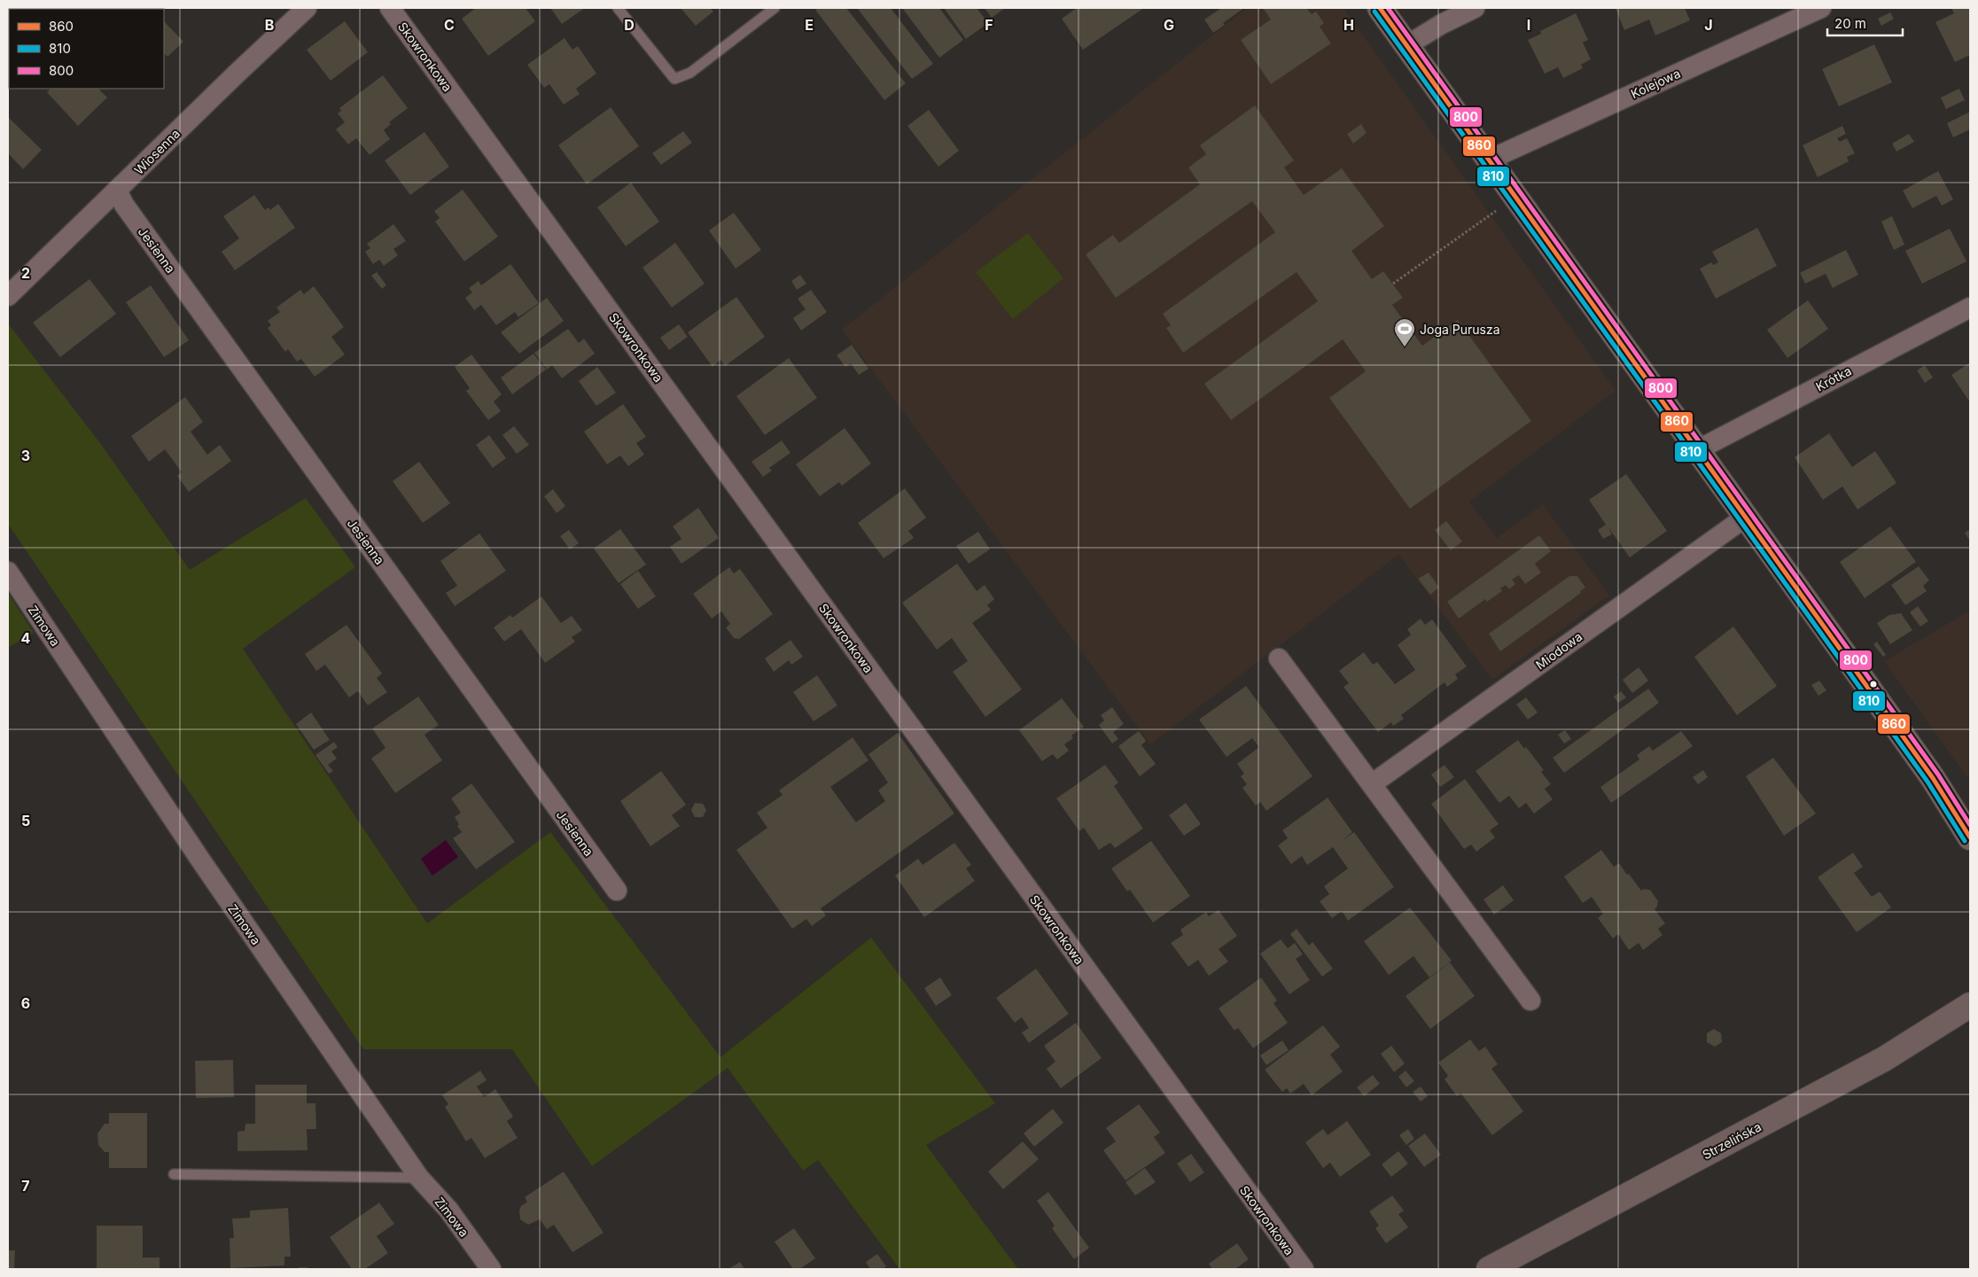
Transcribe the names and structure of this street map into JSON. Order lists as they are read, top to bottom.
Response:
{
  "streets": {
    "street": [
      "Skowronkowa",
      "Kolejowa",
      "Wiosenna",
      "Jesienna",
      "Krótka",
      "Zimowa",
      "Miodowa",
      "Strzelińska"
    ]
  },
  "crossings": [
    ["Wiosenna", "Jesienna"]
  ],
  "places": {
    "sports": ["Joga Purusza"]
  },
  "lines": ["transit line 860", "transit line 800", "transit line 810"],
  "legend": ["860", "810", "800"],
  "scale_bar": "20 m",
  "grid": {
    "columns": [
      "B",
      "C",
      "D",
      "E",
      "F",
      "G",
      "H",
      "I",
      "J"
    ],
    "rows": [
      "2",
      "3",
      "4",
      "5",
      "6",
      "7"
    ]
  }
}
